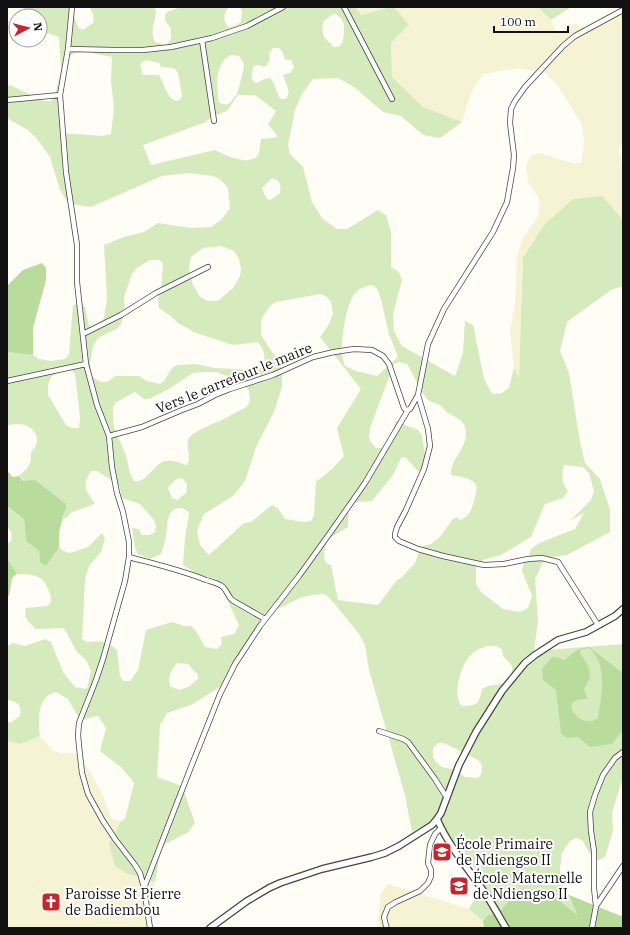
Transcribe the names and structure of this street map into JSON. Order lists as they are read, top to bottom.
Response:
{
  "streets": {
    "street": ["Vers le carrefour le maire"]
  },
  "places": {
    "school or university": ["École Primaire de Ndiengso II", "École Maternelle de Ndiengso II"],
    "church": ["Paroisse St Pierre de Badiembou"]
  },
  "scale_bar": "100 m",
  "north": "right"
}
